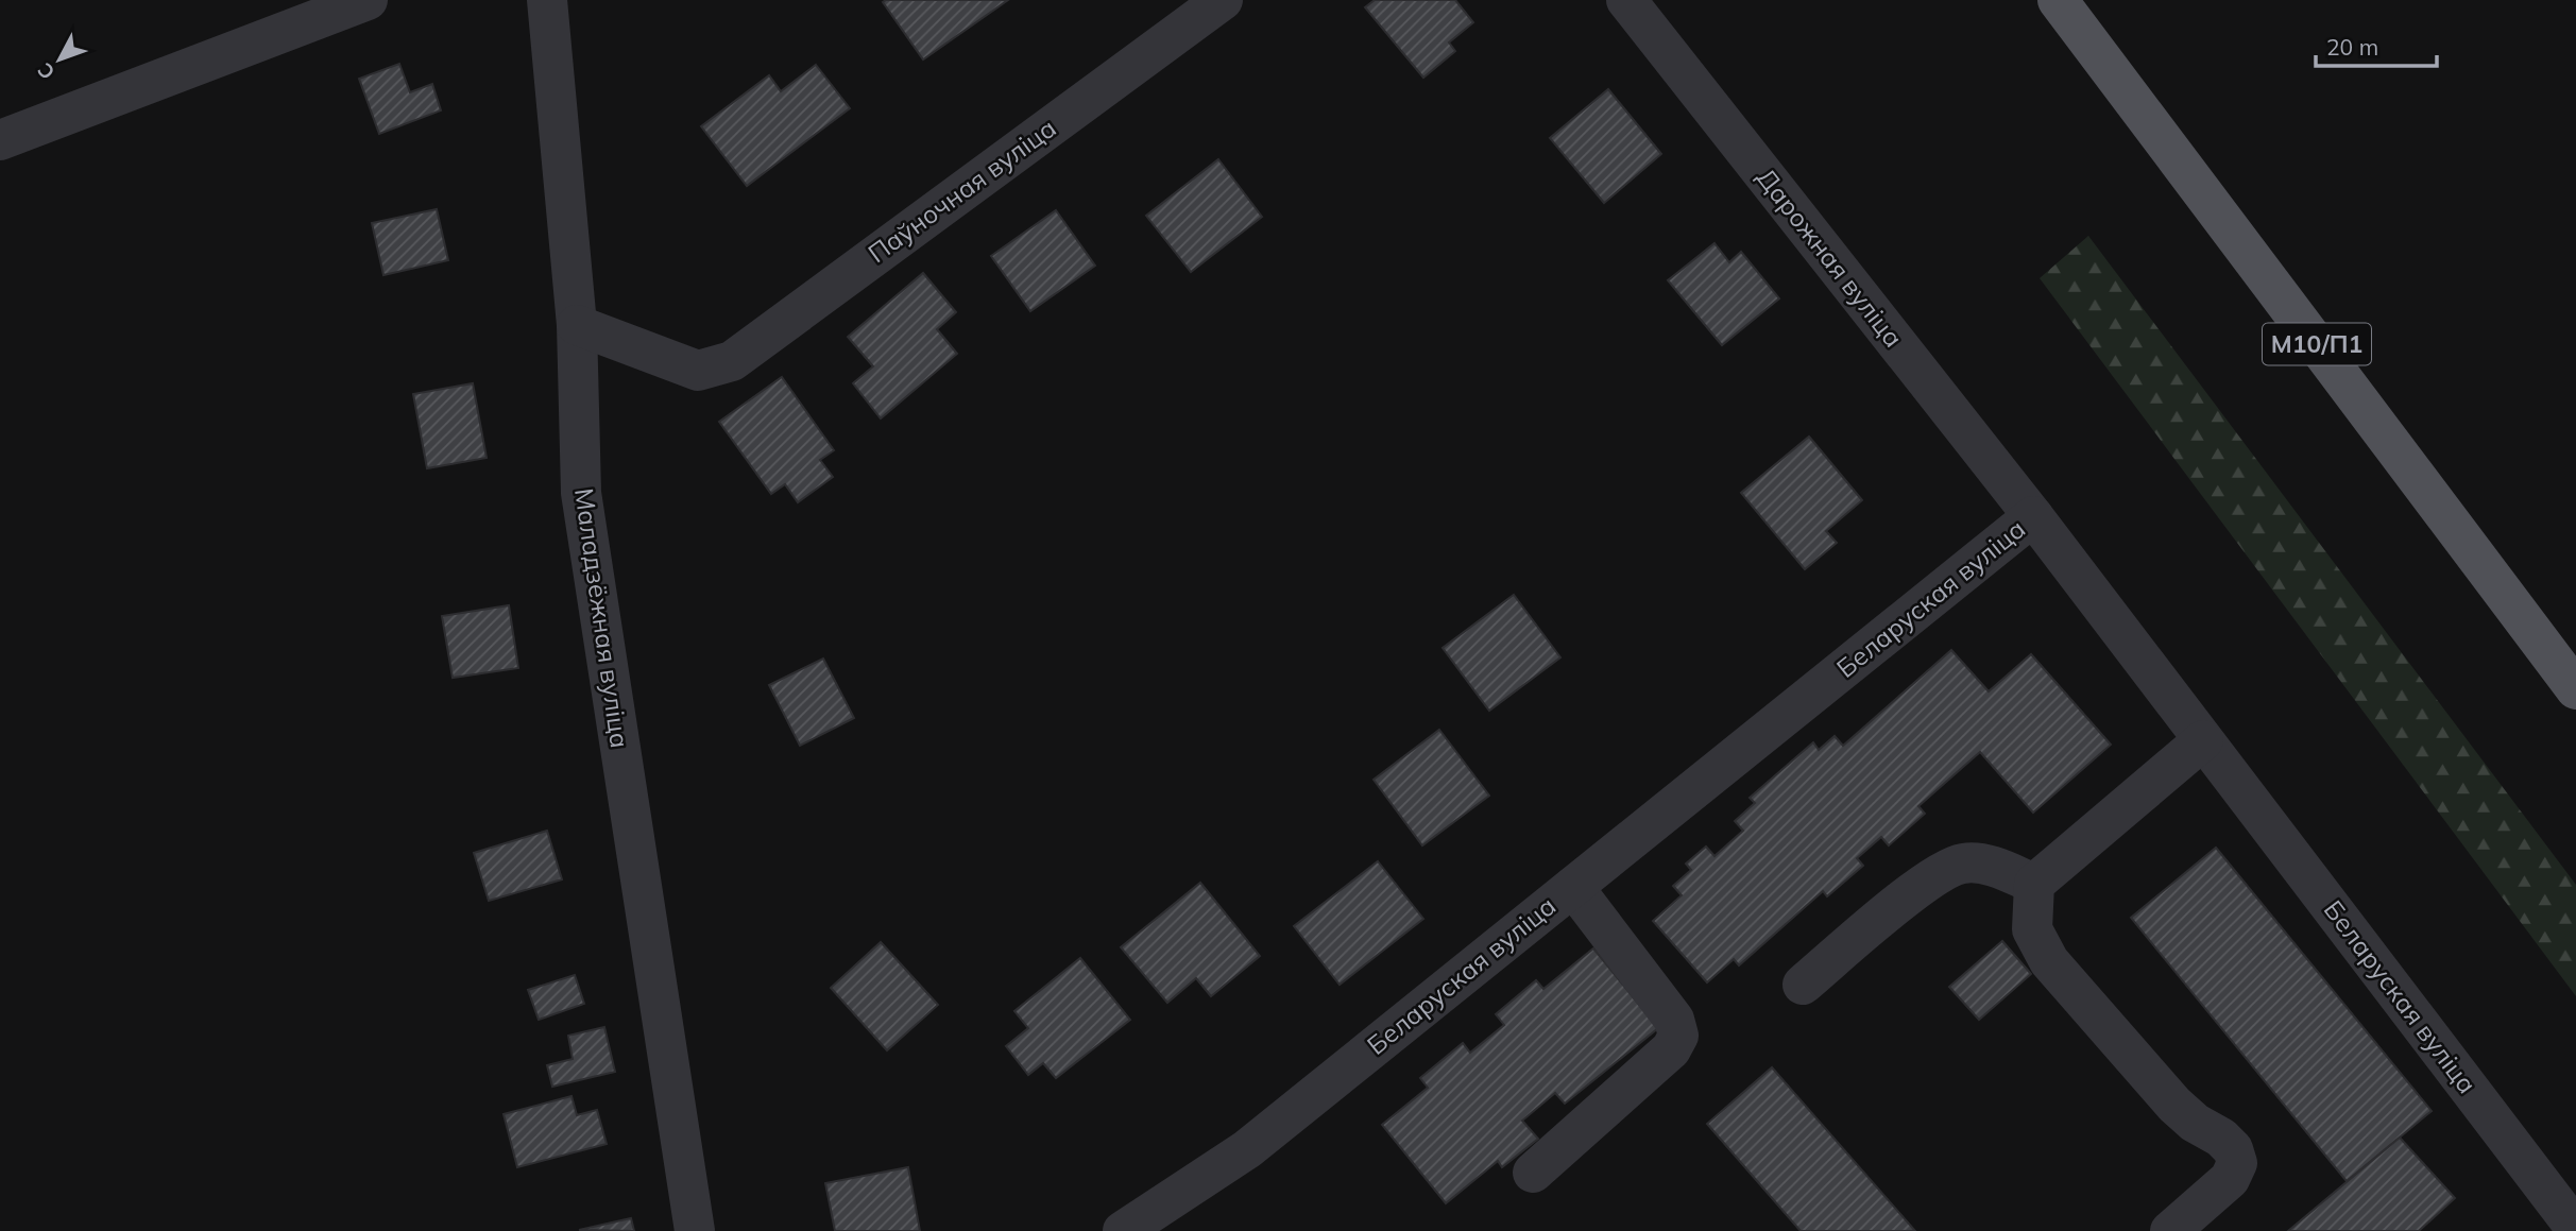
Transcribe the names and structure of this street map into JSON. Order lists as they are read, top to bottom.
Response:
{
  "streets": {
    "main road": ["М10/П1"],
    "street": [
      "Паўночная вуліца",
      "Дарожная вуліца",
      "Беларуская вуліца",
      "Маладзёжная вуліца"
    ]
  },
  "crossings": [
    ["Паўночная вуліца", "Маладзёжная вуліца"],
    ["Дарожная вуліца", "Беларуская вуліца"]
  ],
  "scale_bar": "20 m",
  "north": "bottom left"
}
